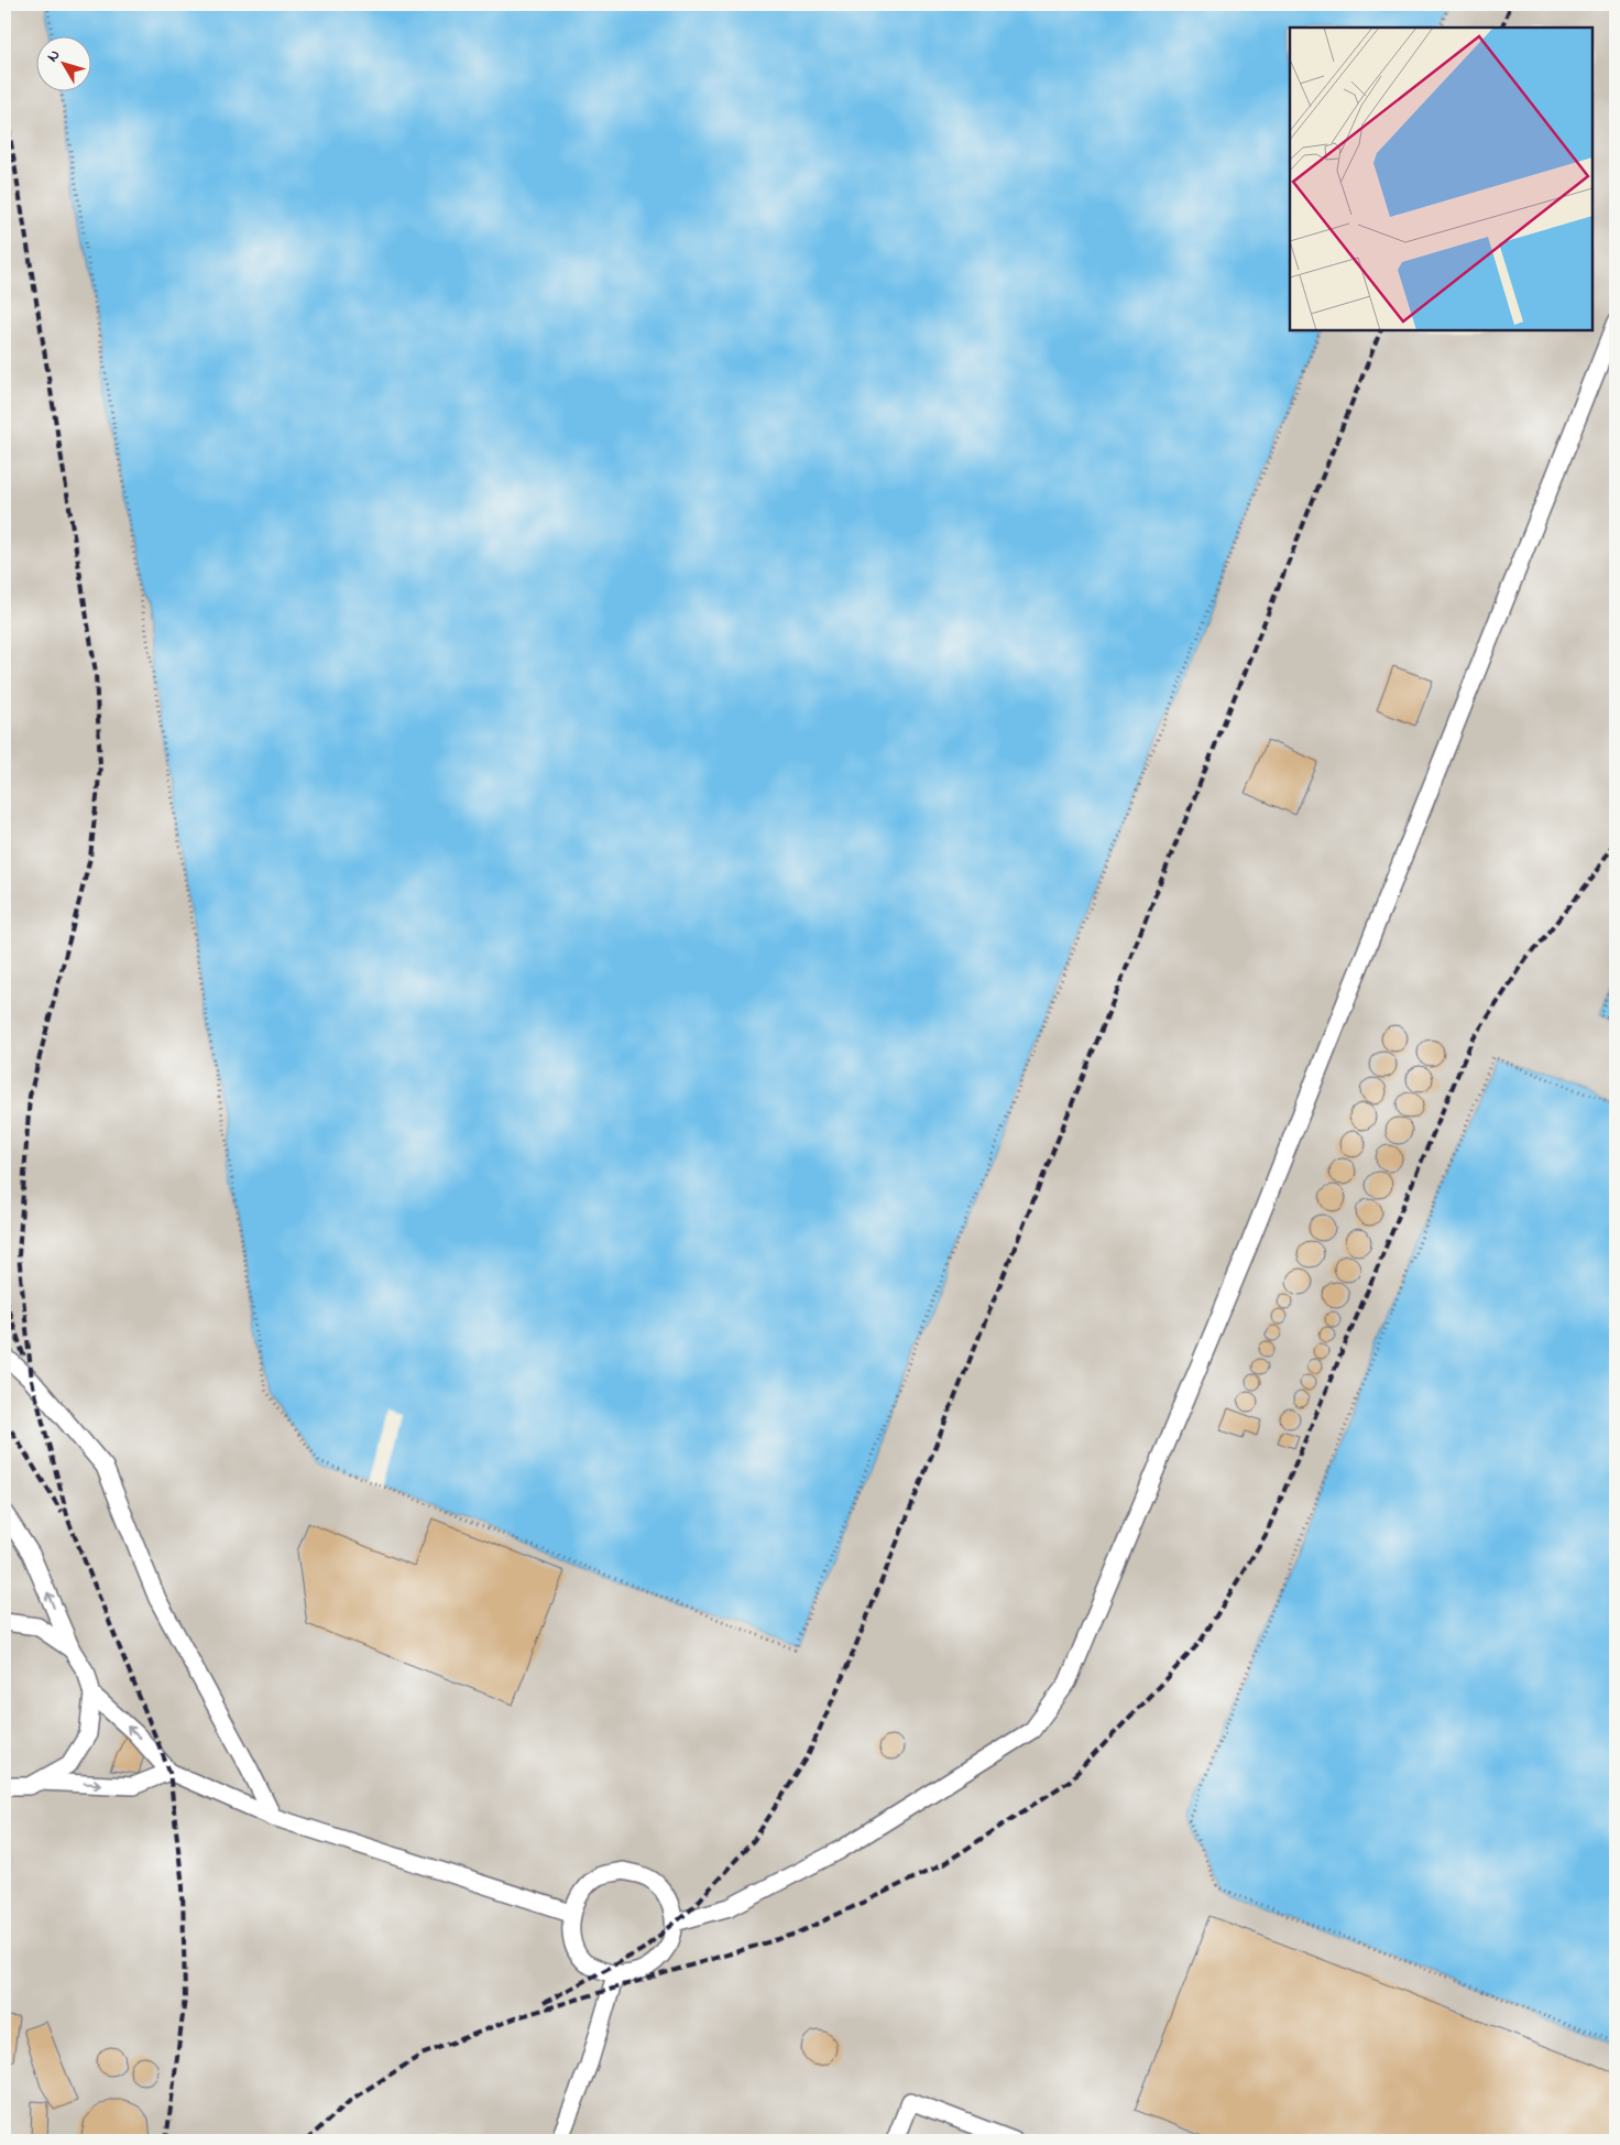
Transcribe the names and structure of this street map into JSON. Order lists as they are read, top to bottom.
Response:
{
  "north": "top left"
}
